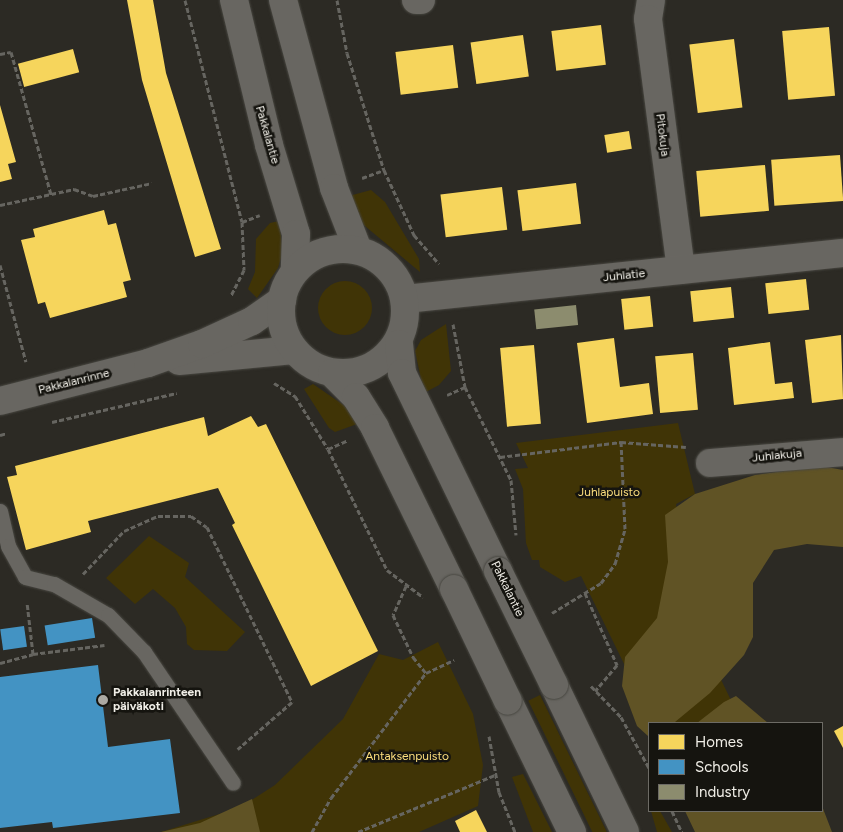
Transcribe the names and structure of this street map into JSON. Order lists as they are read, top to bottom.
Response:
{
  "streets": {
    "street": [
      "Pakkalantie",
      "Pitokuja",
      "Juhlatie",
      "Pakkalanrinne",
      "Juhlakuja"
    ]
  },
  "crossings": [
    ["Pakkalantie", "Juhlatie"],
    ["Pakkalantie", "Pakkalanrinne"],
    ["Pitokuja", "Juhlatie"],
    ["Juhlatie", "Pakkalanrinne"]
  ],
  "parks": ["Juhlapuisto", "Antaksenpuisto"],
  "places": ["Pakkalanrinteen päiväkoti"],
  "legend": ["Homes", "Schools", "Industry"]
}
